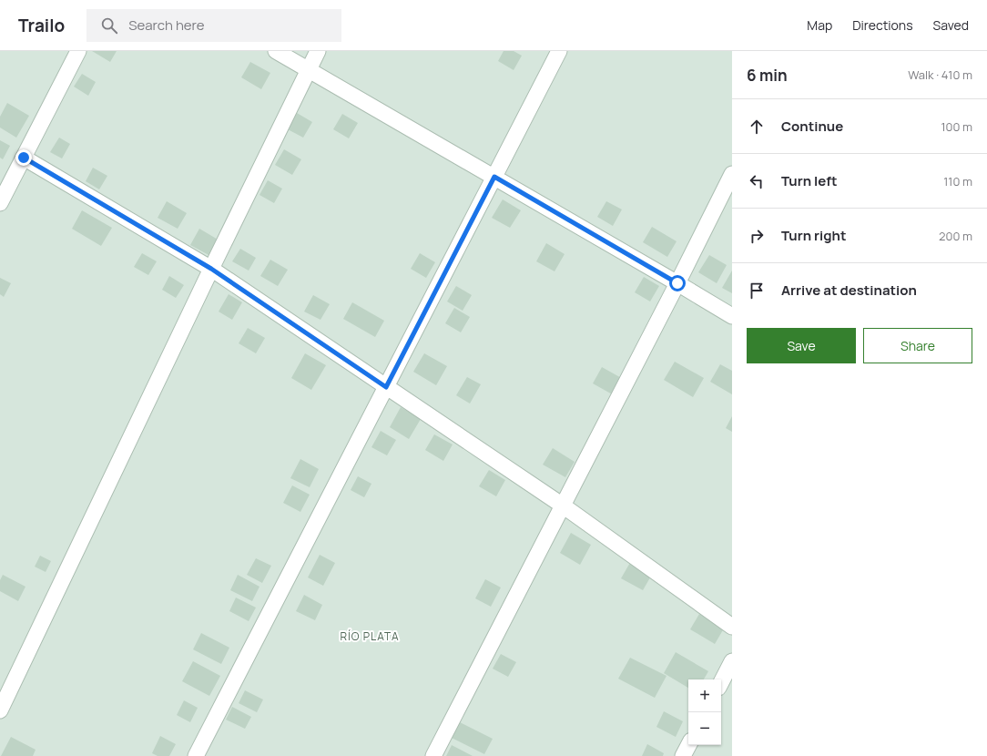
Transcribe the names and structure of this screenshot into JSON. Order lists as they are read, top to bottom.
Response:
{
  "districts": ["RÍO PLATA"],
  "page": {
    "header": "Trailo",
    "search": "Search here",
    "nav": ["Map", "Directions", "Saved"],
    "heading": ["6 min", "Walk · 410 m"],
    "list": [
      ["Continue", "100 m"],
      ["Turn left", "110 m"],
      ["Turn right", "200 m"],
      "Arrive at destination"
    ],
    "buttons": ["Save", "Share"],
    "map_buttons": ["+", "−"]
  }
}
